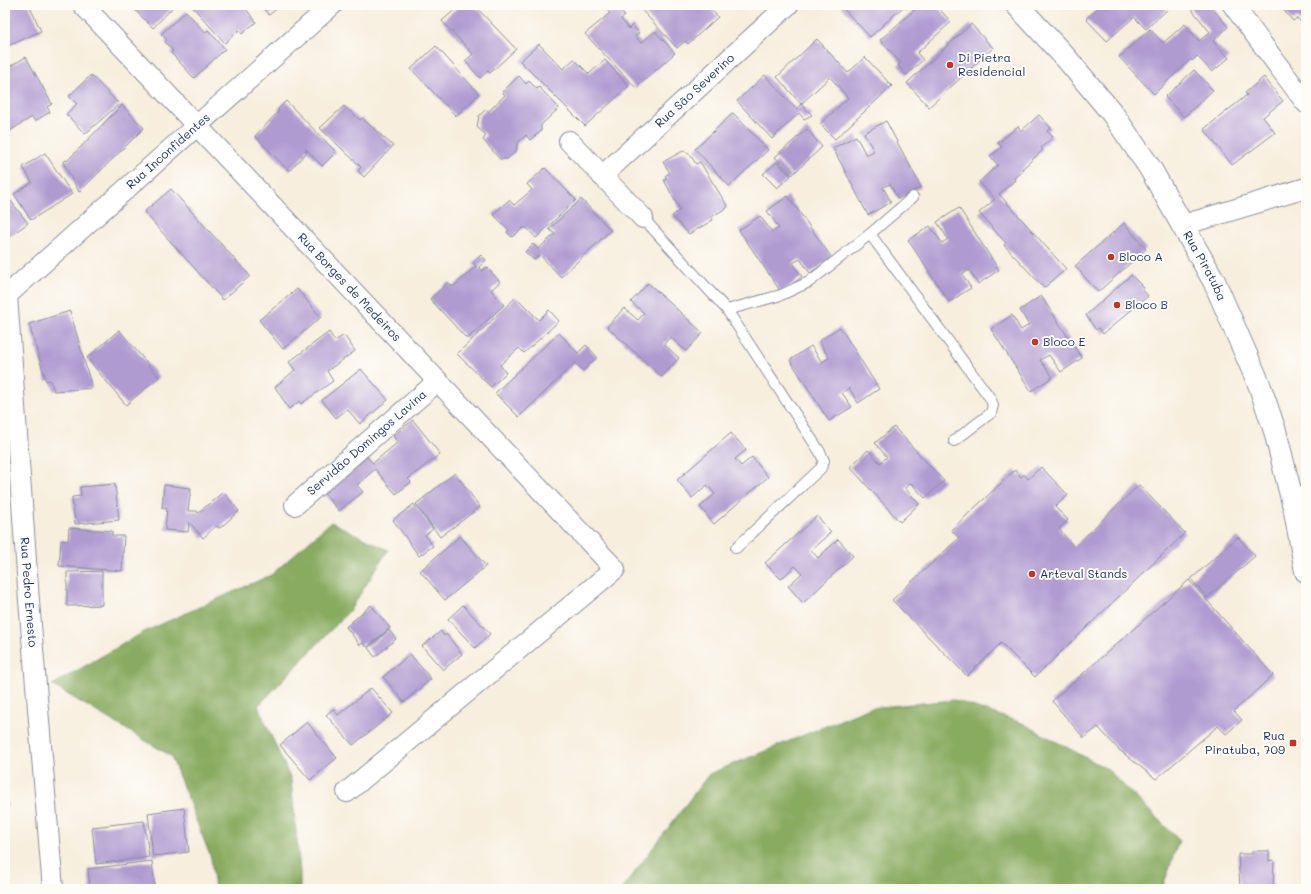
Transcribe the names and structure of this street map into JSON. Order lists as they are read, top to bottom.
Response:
{
  "streets": {
    "main road": ["Rua Piratuba"],
    "street": [
      "Rua São Severino",
      "Rua Inconfidentes",
      "Rua Borges de Medeiros",
      "Servidão Domingos Lavina",
      "Rua Pedro Ernesto"
    ]
  },
  "crossings": [
    ["Rua Inconfidentes", "Rua Borges de Medeiros"],
    ["Rua Inconfidentes", "Rua Pedro Ernesto"],
    ["Rua Borges de Medeiros", "Servidão Domingos Lavina"]
  ],
  "places": {
    "other": [
      "Di Pietra Residencial",
      "Bloco A",
      "Bloco B",
      "Bloco E",
      "Arteval Stands"
    ],
    "transit": ["Rua Piratuba, 709"]
  }
}
